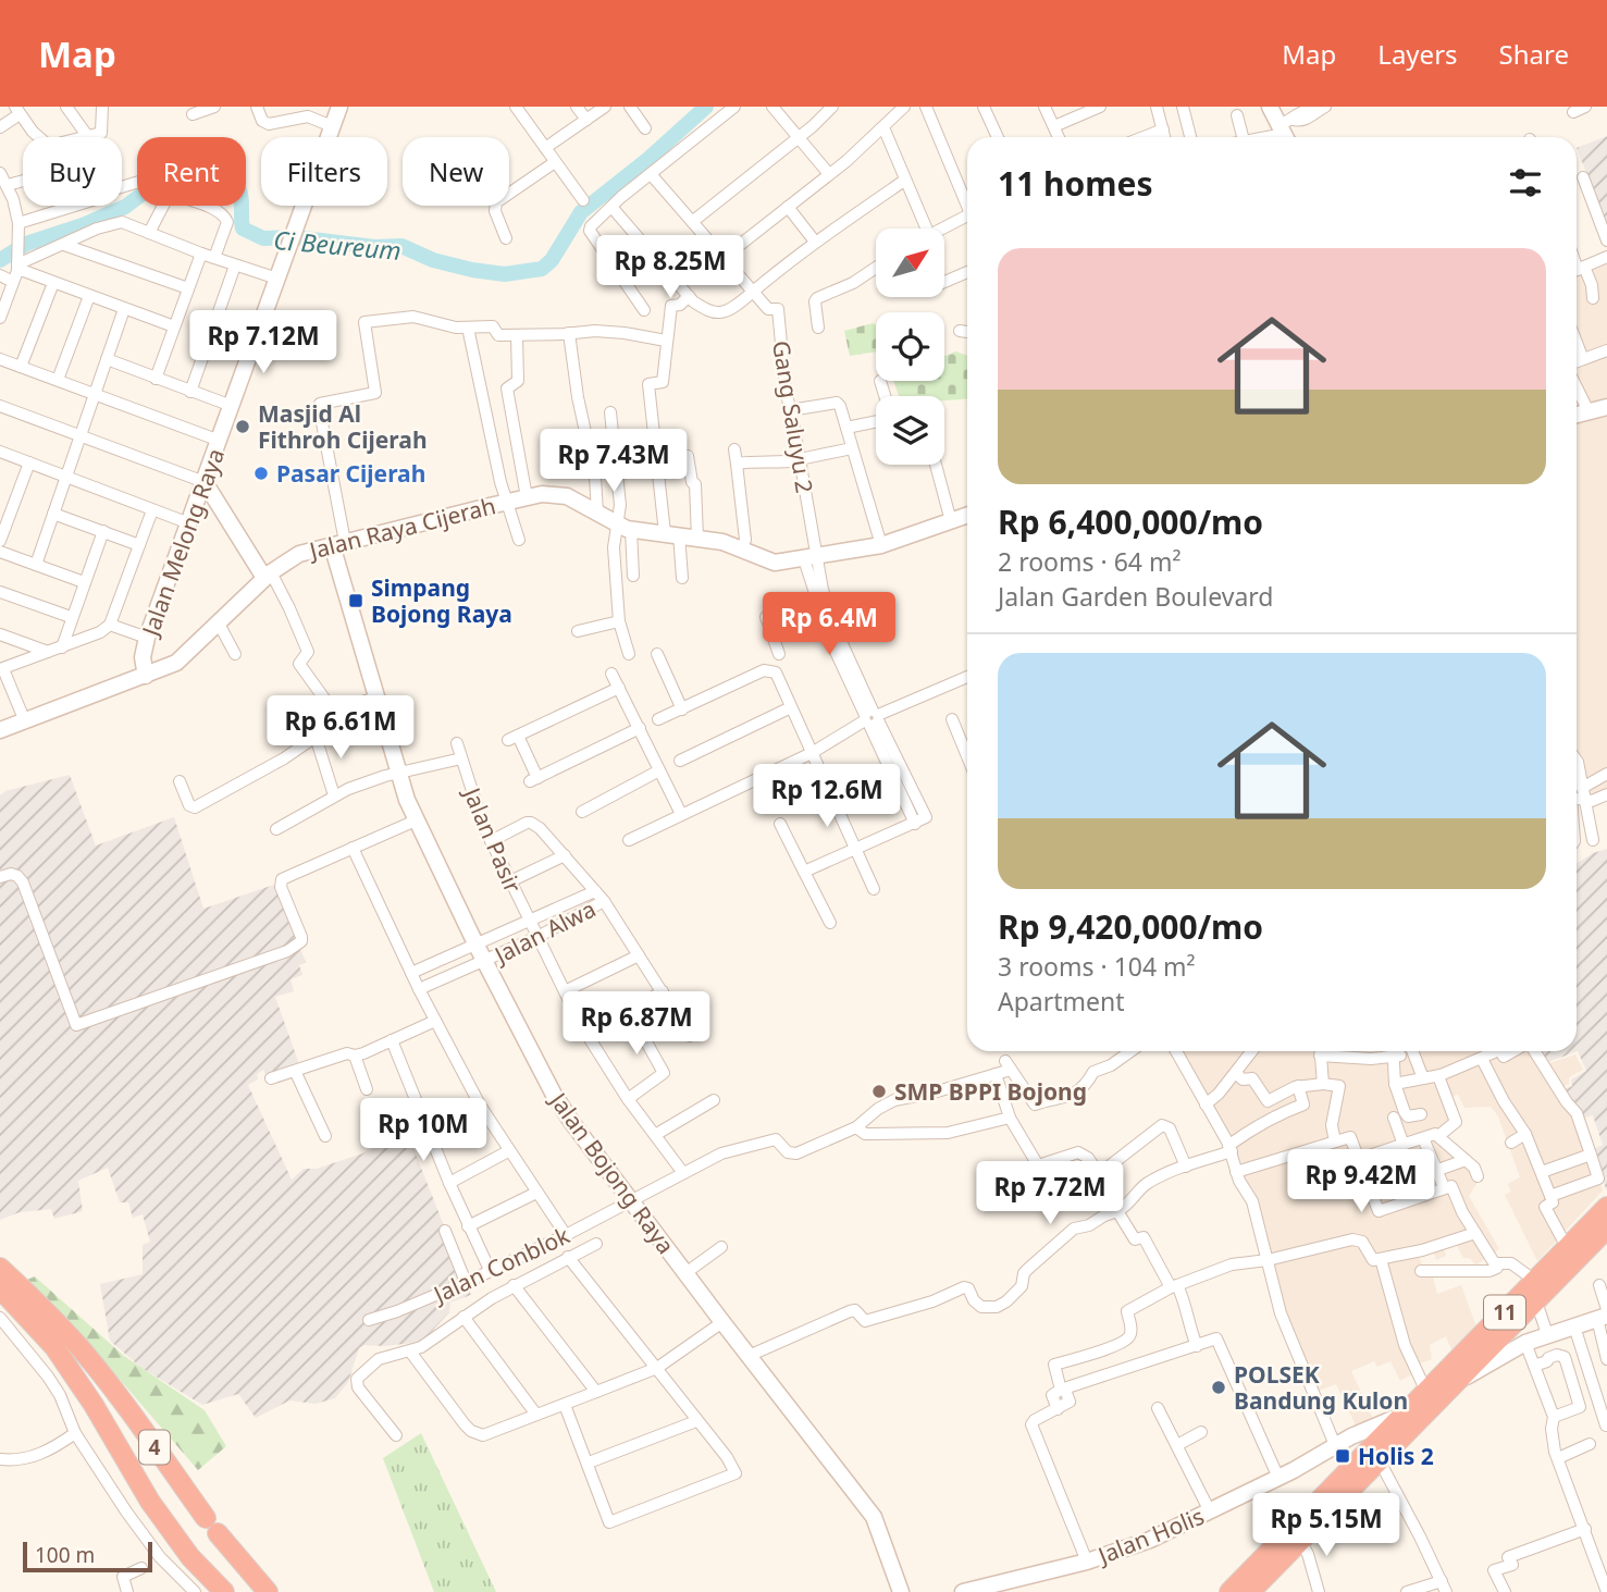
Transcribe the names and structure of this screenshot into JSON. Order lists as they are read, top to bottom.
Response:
{
  "streets": {
    "highway": ["11", "4"],
    "street": [
      "Gang Saluyu 2",
      "Jalan Raya Cijerah",
      "Jalan Melong Raya",
      "Jalan Pasir",
      "Jalan Alwa",
      "Jalan Bojong Raya",
      "Jalan Conblok",
      "Jalan Holis"
    ]
  },
  "crossings": [
    ["Gang Saluyu 2", "Jalan Raya Cijerah"],
    ["Jalan Raya Cijerah", "Jalan Melong Raya"],
    ["Jalan Raya Cijerah", "Jalan Bojong Raya"],
    ["Jalan Pasir", "Jalan Alwa"],
    ["Jalan Pasir", "Jalan Bojong Raya"],
    ["Jalan Pasir", "Jalan Conblok"],
    ["Jalan Alwa", "Jalan Bojong Raya"],
    ["Jalan Bojong Raya", "Jalan Conblok"],
    ["11", "Jalan Holis"]
  ],
  "water": ["Ci Beureum"],
  "places": {
    "other": [
      "Masjid Al Fithroh Cijerah",
      "Pasar Cijerah",
      "SMP BPPI Bojong",
      "POLSEK Bandung Kulon"
    ],
    "transit": ["Simpang Bojong Raya", "Holis 2"]
  },
  "scale_bar": "100 m",
  "north": "top right",
  "page": {
    "header": "Map",
    "nav": ["Map", "Layers", "Share"],
    "chip": [
      "Buy",
      "Rent",
      "Filters",
      "New"
    ],
    "heading": "11 homes",
    "list": [
      {
        "name": "Rp 6,400,000/mo",
        "note": "2 rooms · 64 m² · Jalan Garden Boulevard"
      },
      {
        "name": "Rp 9,420,000/mo",
        "note": "3 rooms · 104 m² · Apartment"
      }
    ],
    "price": [
      "Rp 8.25M",
      "Rp 7.12M",
      "Rp 7.43M",
      "Rp 6.4M",
      "Rp 6.61M",
      "Rp 12.6M",
      "Rp 6.87M",
      "Rp 10M",
      "Rp 9.42M",
      "Rp 7.72M",
      "Rp 5.15M"
    ],
    "scale": "100 m"
  }
}
